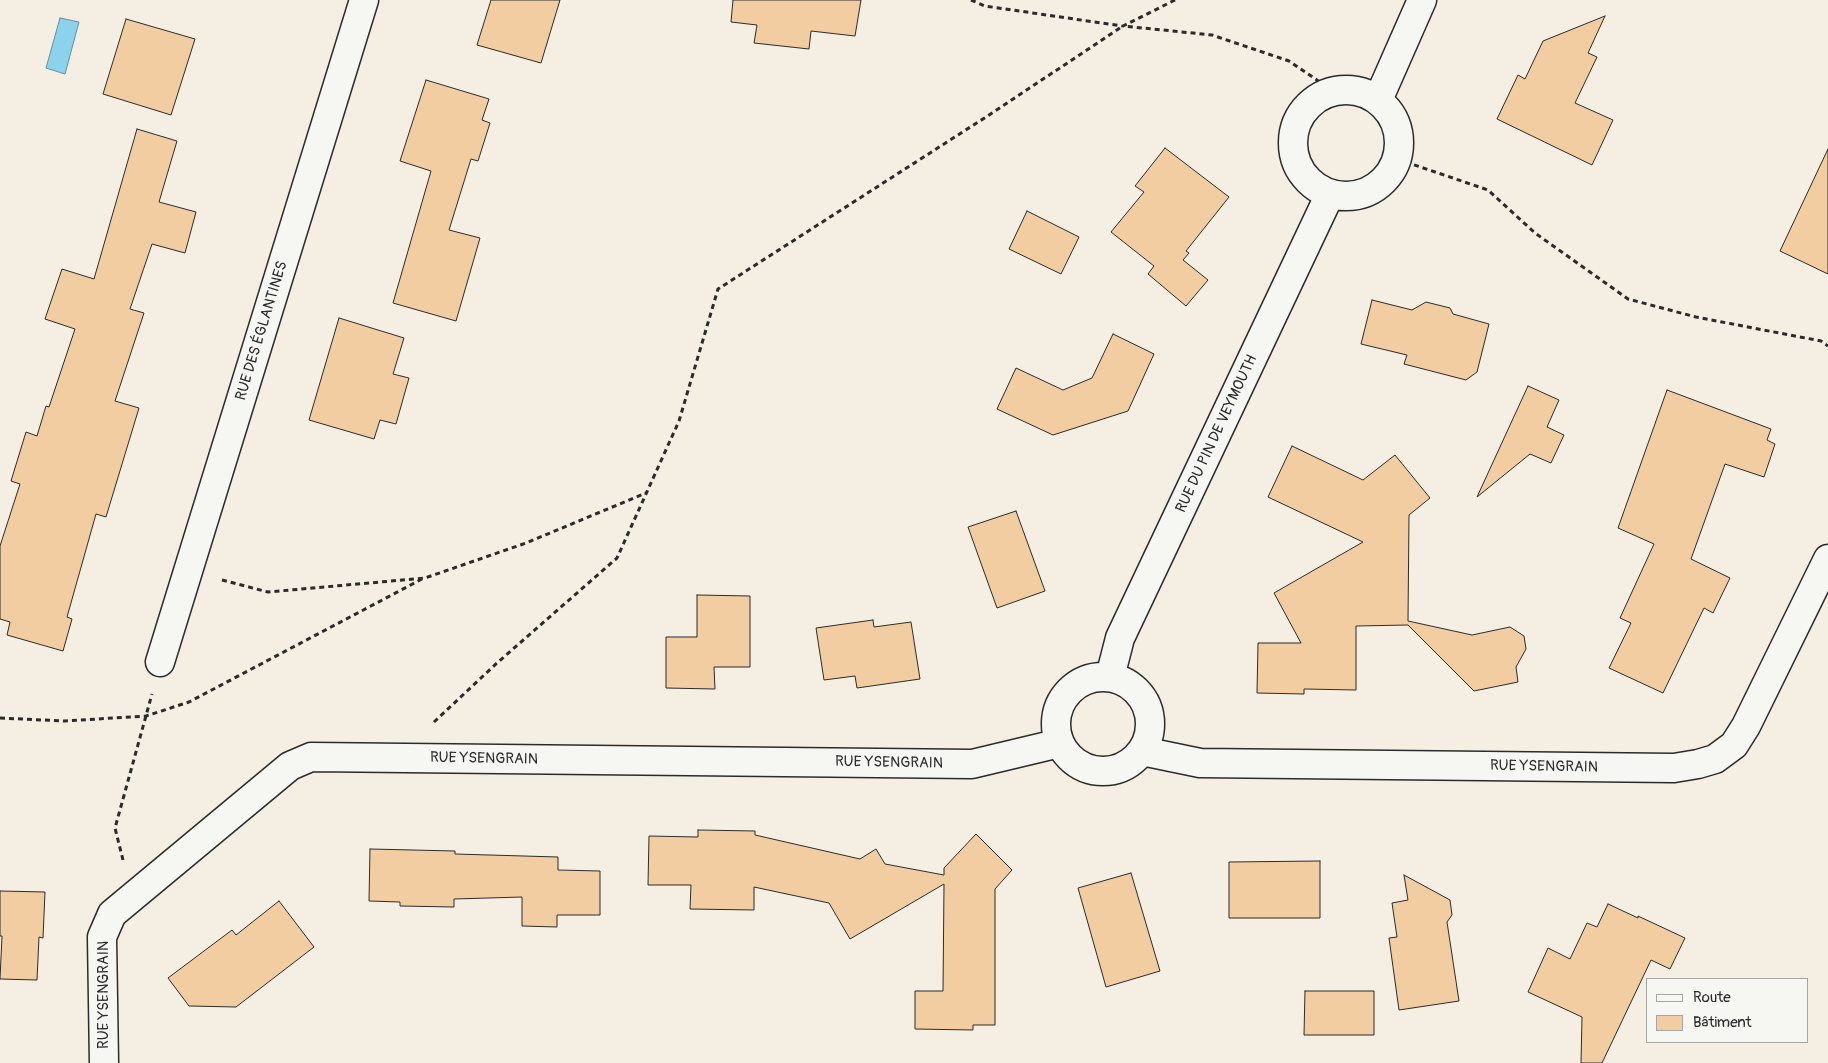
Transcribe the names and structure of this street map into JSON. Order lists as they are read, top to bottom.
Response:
{
  "streets": {
    "street": ["RUE DES ÉGLANTINES", "RUE DU PIN DE VEYMOUTH", "RUE YSENGRAIN"]
  },
  "crossings": [
    ["RUE DU PIN DE VEYMOUTH", "RUE YSENGRAIN"]
  ],
  "legend": ["Route", "Bâtiment"]
}
